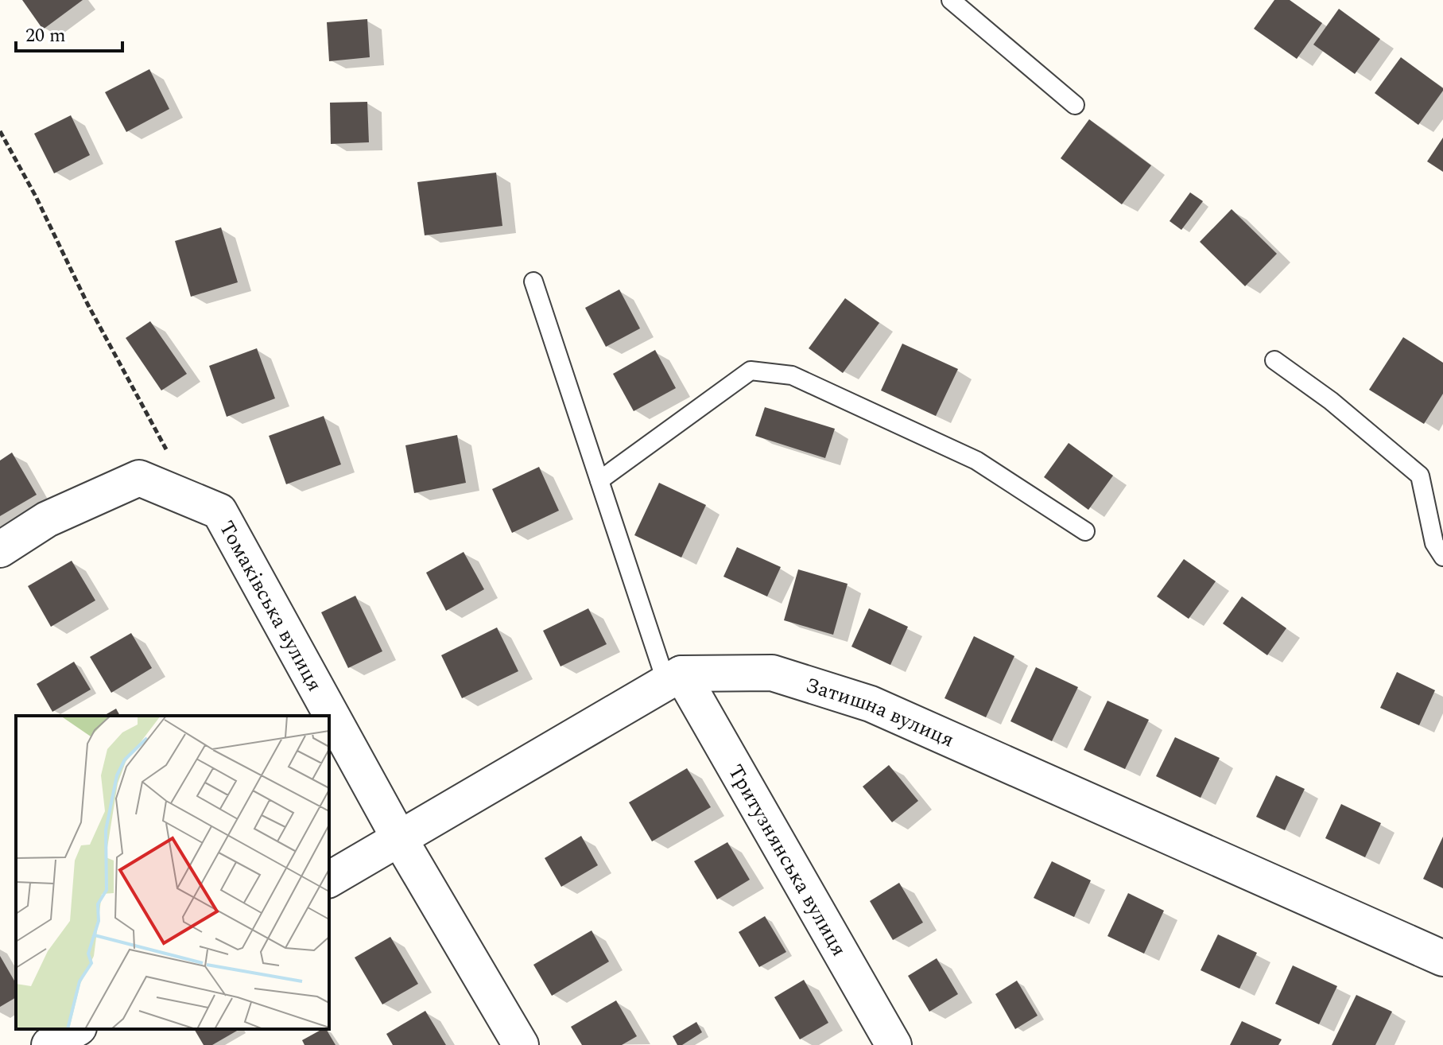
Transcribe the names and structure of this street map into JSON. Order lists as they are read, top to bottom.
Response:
{
  "streets": {
    "street": ["Томаківська вулиця", "Затишна вулиця", "Тритузнянська вулиця"]
  },
  "crossings": [
    ["Томаківська вулиця", "Затишна вулиця"],
    ["Затишна вулиця", "Тритузнянська вулиця"]
  ],
  "scale_bar": "20 m"
}
